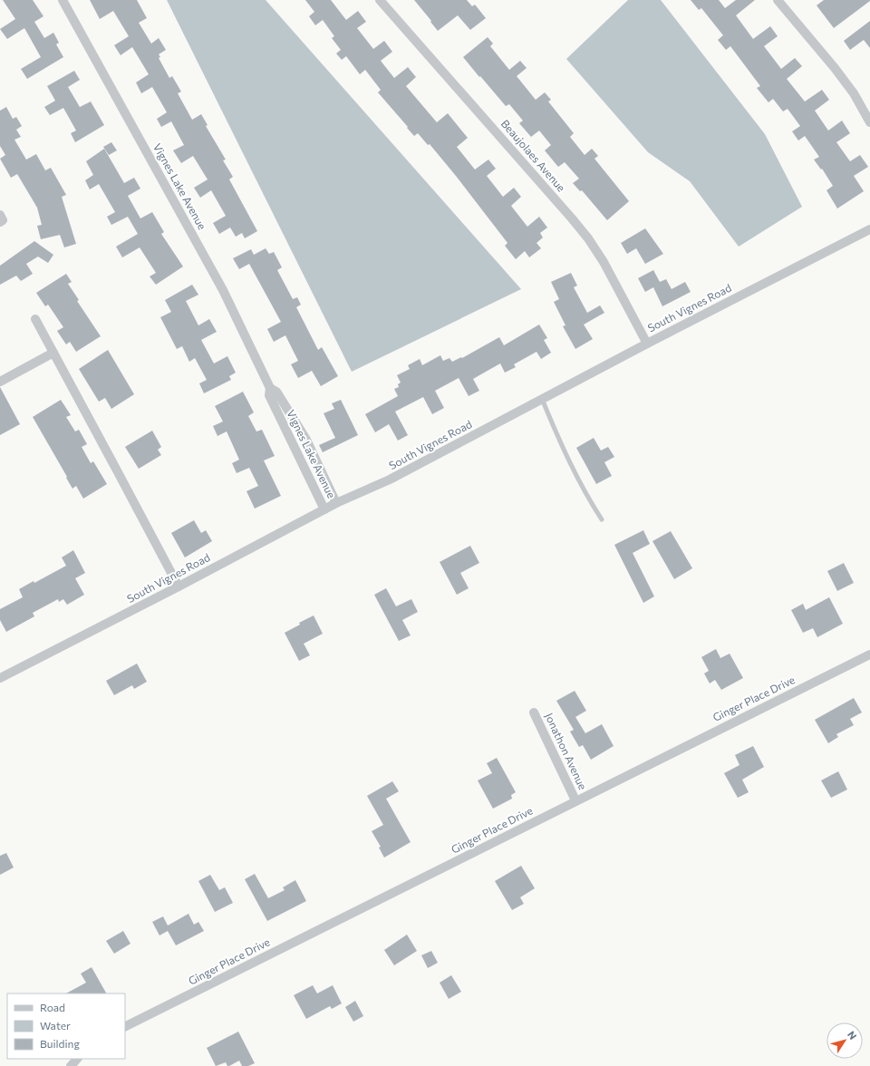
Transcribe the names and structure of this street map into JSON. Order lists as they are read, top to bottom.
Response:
{
  "streets": {
    "street": [
      "Beaujolaes Avenue",
      "Vignes Lake Avenue",
      "South Vignes Road",
      "Ginger Place Drive",
      "Jonathon Avenue"
    ]
  },
  "crossings": [
    ["Beaujolaes Avenue", "South Vignes Road"],
    ["Vignes Lake Avenue", "South Vignes Road"],
    ["Ginger Place Drive", "Jonathon Avenue"]
  ],
  "legend": ["Road", "Water", "Building"],
  "north": "top right"
}
